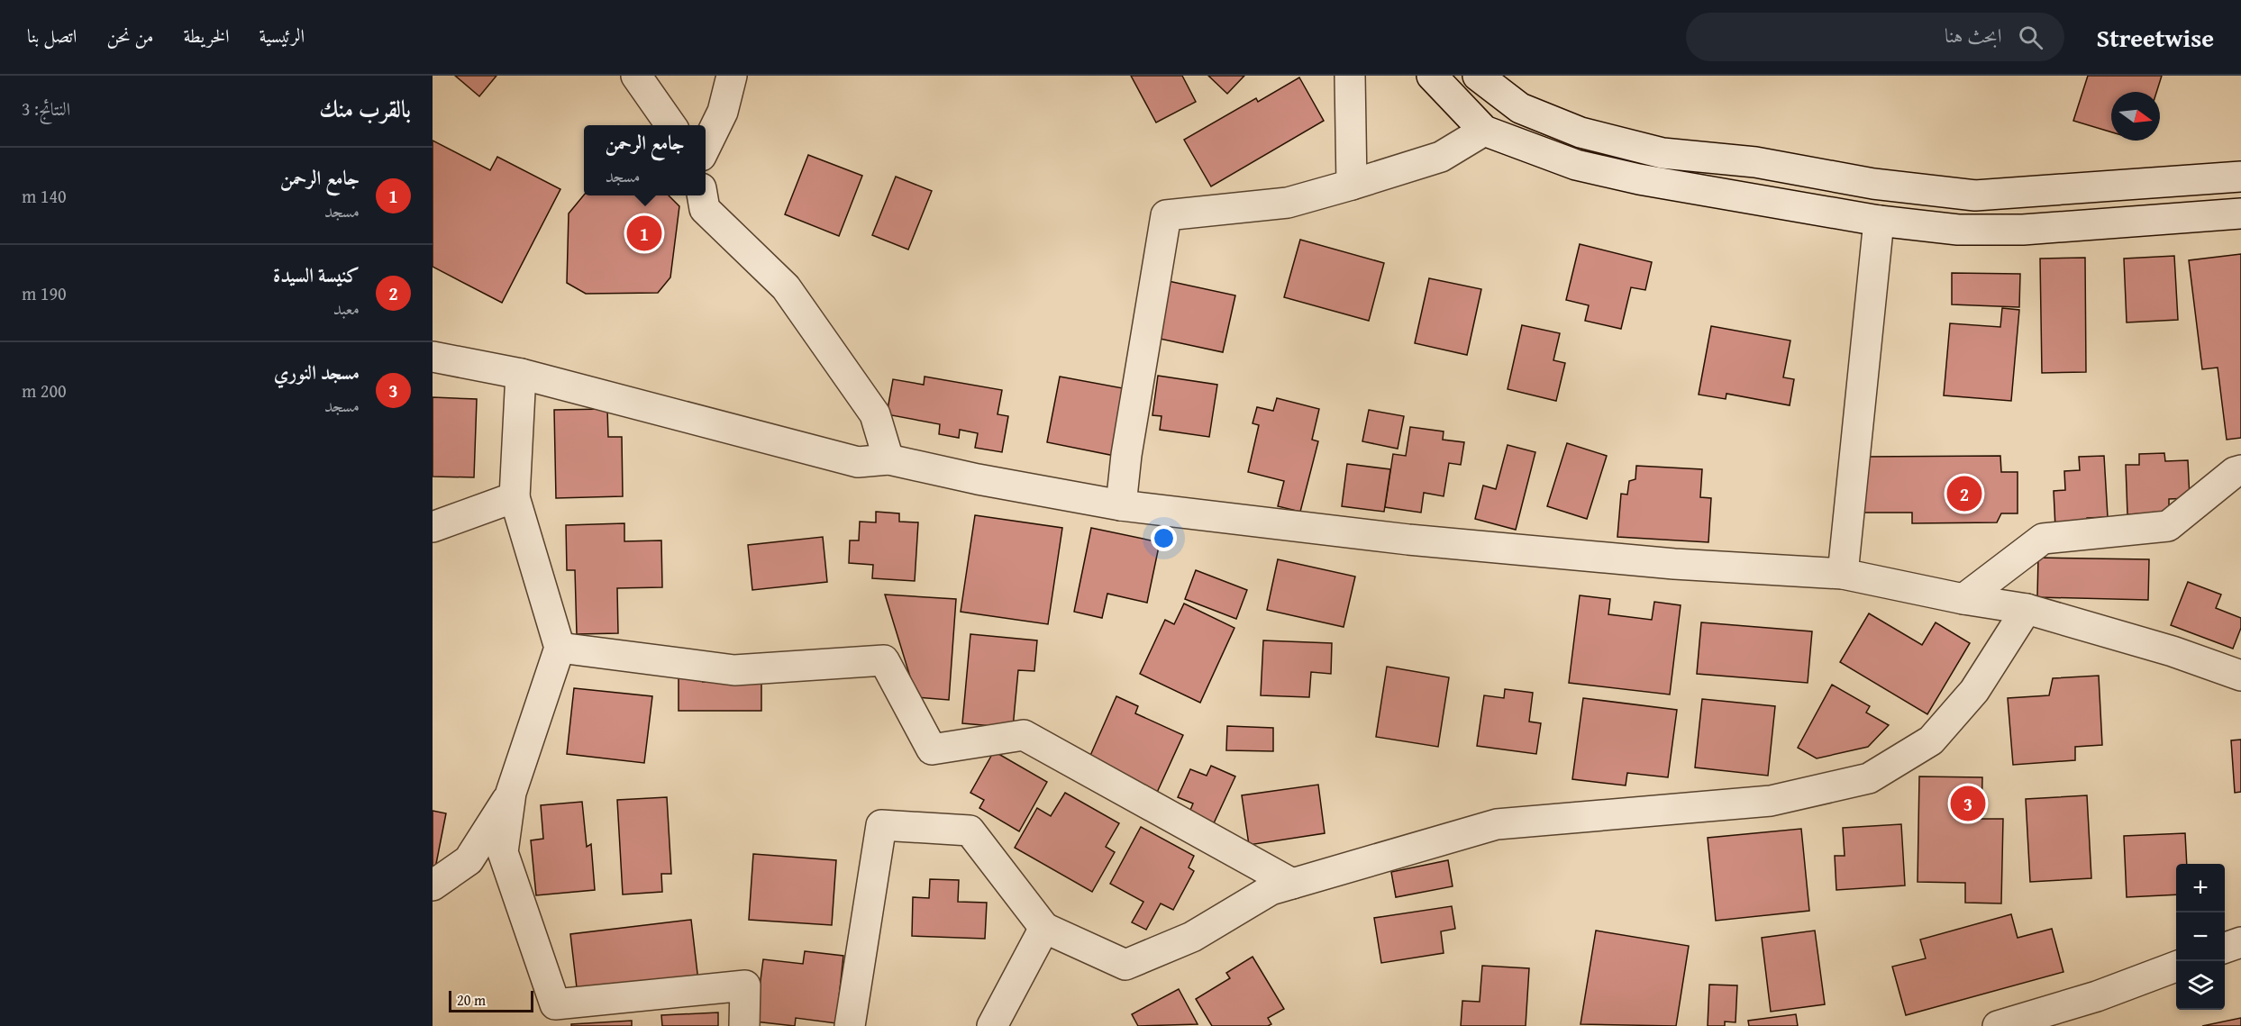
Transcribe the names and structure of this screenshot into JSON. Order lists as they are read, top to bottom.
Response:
{
  "scale_bar": "20 m",
  "north": "right",
  "page": {
    "header": "Streetwise",
    "search": "ابحث هنا",
    "nav": [
      "الرئيسية",
      "الخريطة",
      "من نحن",
      "اتصل بنا"
    ],
    "heading": ["بالقرب منك", "النتائج: 3"],
    "popup": ["جامع الرحمن", "مسجد"],
    "list": [
      {
        "mark": "1",
        "name": "جامع الرحمن",
        "note": "مسجد",
        "value": "140 m"
      },
      {
        "mark": "2",
        "name": "كنيسة السيدة",
        "note": "معبد",
        "value": "190 m"
      },
      {
        "mark": "3",
        "name": "مسجد النوري",
        "note": "مسجد",
        "value": "200 m"
      }
    ],
    "pins": ["1", "2", "3"],
    "map_buttons": ["+", "−"],
    "scale": "20 m"
  }
}
